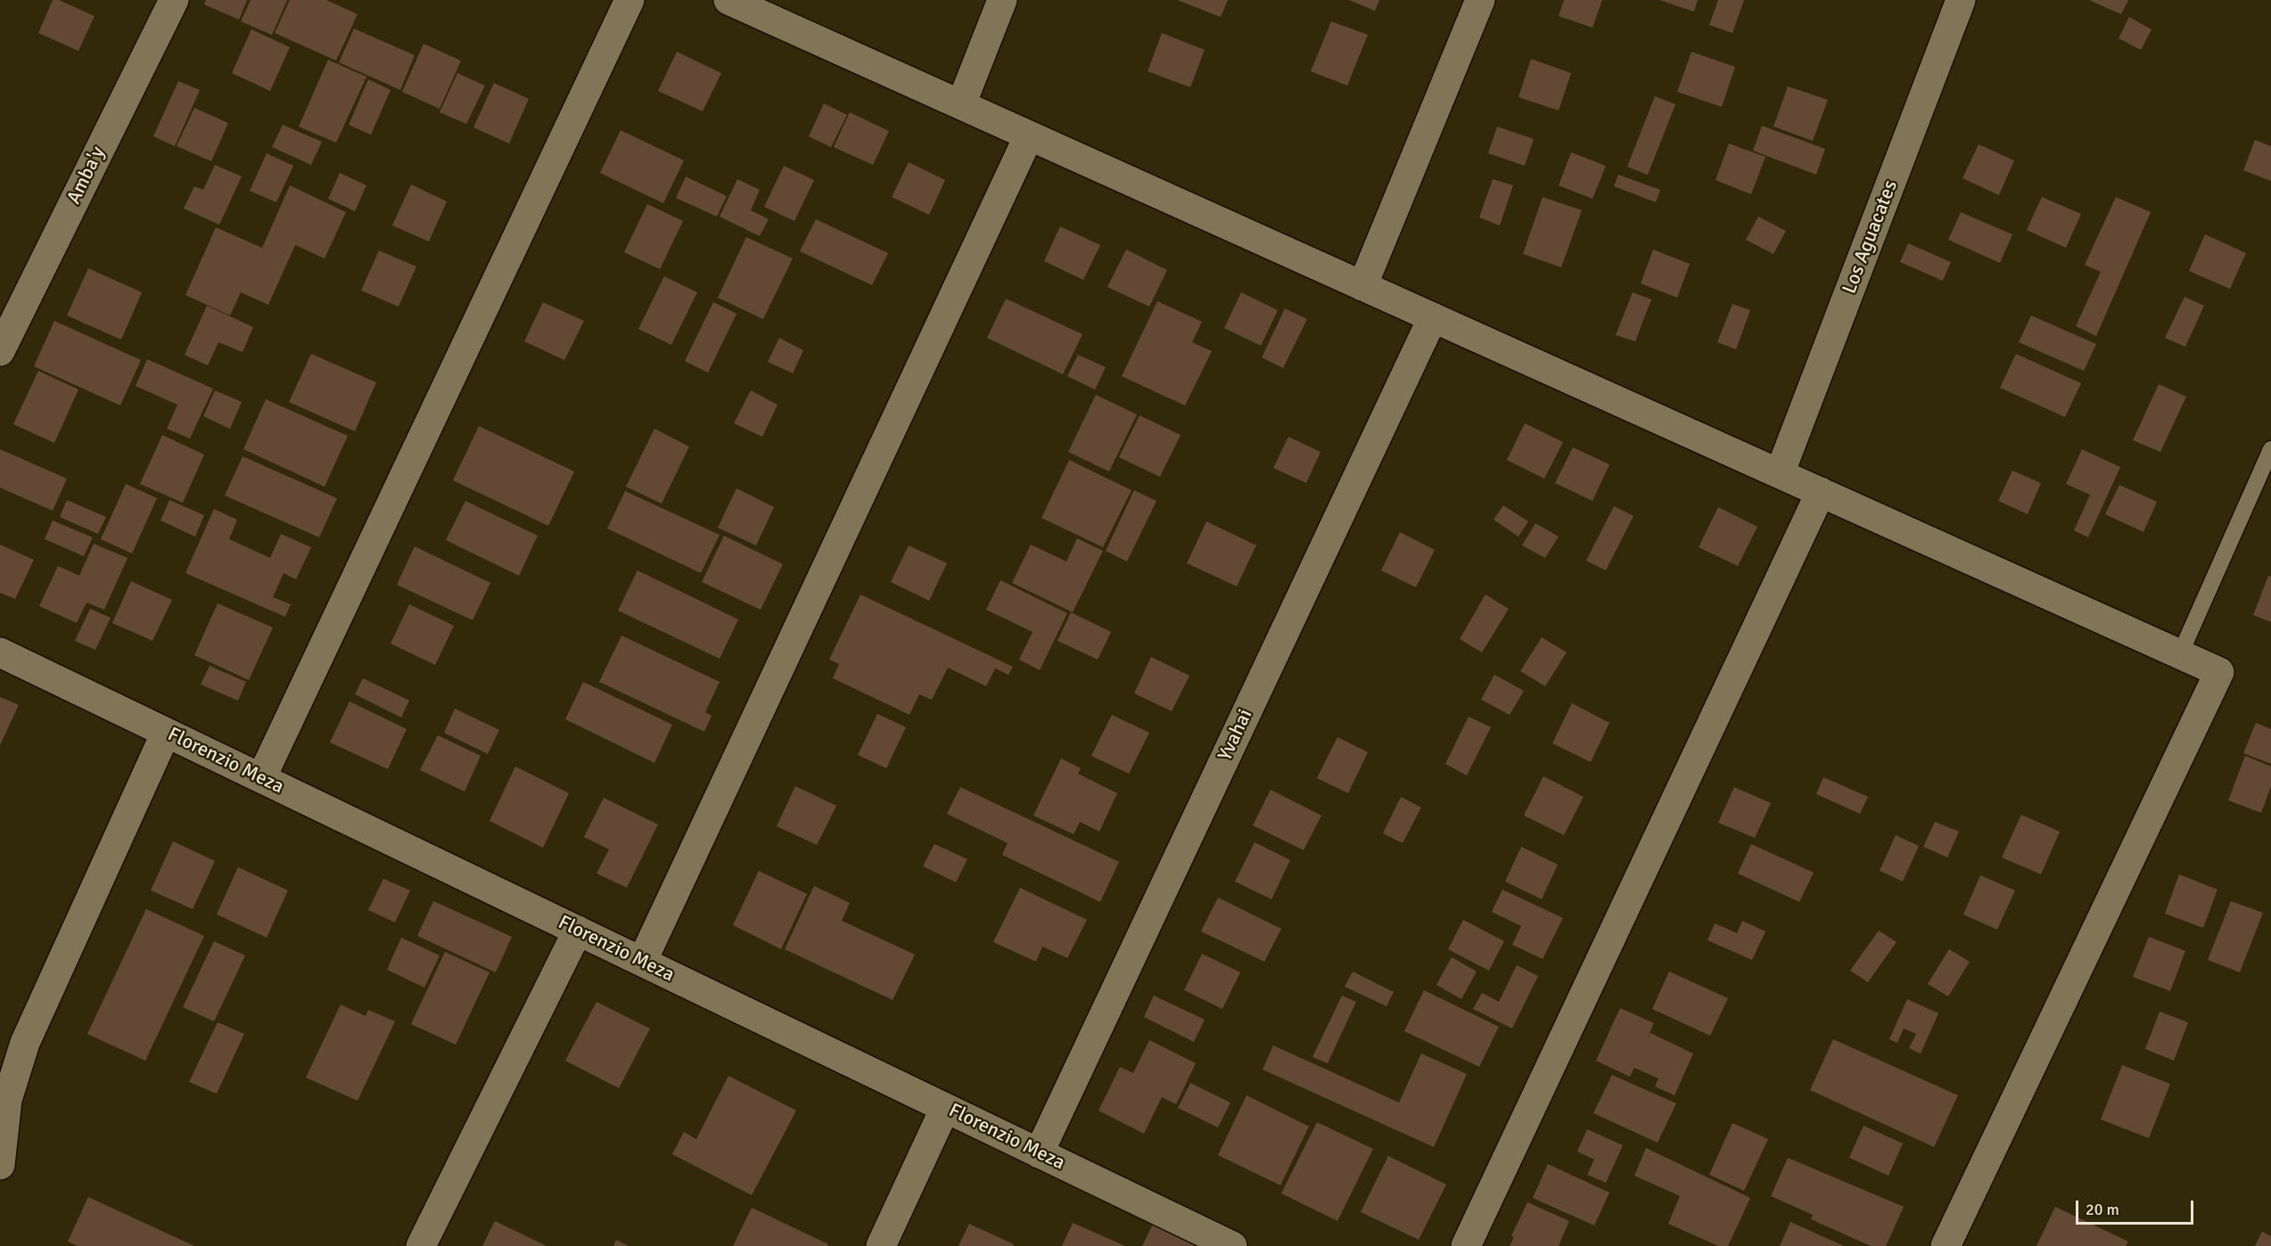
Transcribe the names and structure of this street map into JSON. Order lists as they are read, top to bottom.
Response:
{
  "streets": {
    "street": [
      "Amba'y",
      "Los Aguacates",
      "Yvahai",
      "Florenzio Meza"
    ]
  },
  "crossings": [
    ["Yvahai", "Florenzio Meza"]
  ],
  "scale_bar": "20 m"
}
